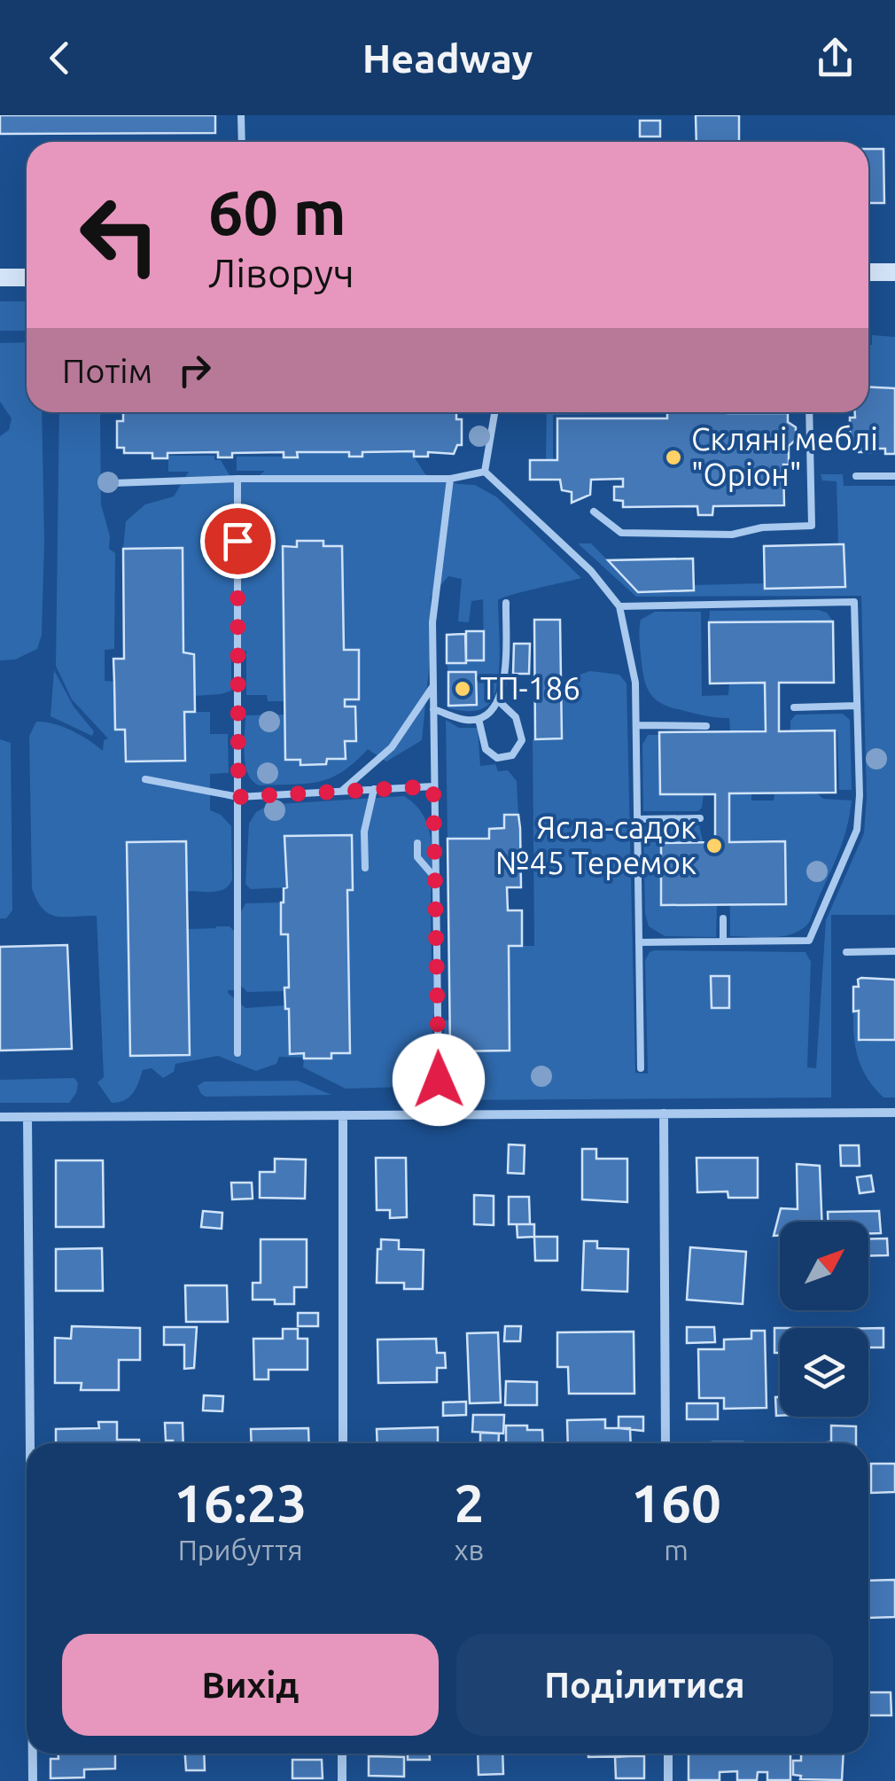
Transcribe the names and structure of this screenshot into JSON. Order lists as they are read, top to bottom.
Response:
{
  "places": ["Скляні меблі \"Оріон\"", "ТП-186", "Ясла-садок №45 Теремок"],
  "north": "top right",
  "page": {
    "header": "Headway",
    "turn": ["60 m", "Ліворуч"],
    "then": "Потім",
    "eta": [
      "16:23",
      "Прибуття",
      "2",
      "хв",
      "160",
      "m"
    ],
    "buttons": ["Вихід", "Поділитися"]
  }
}
